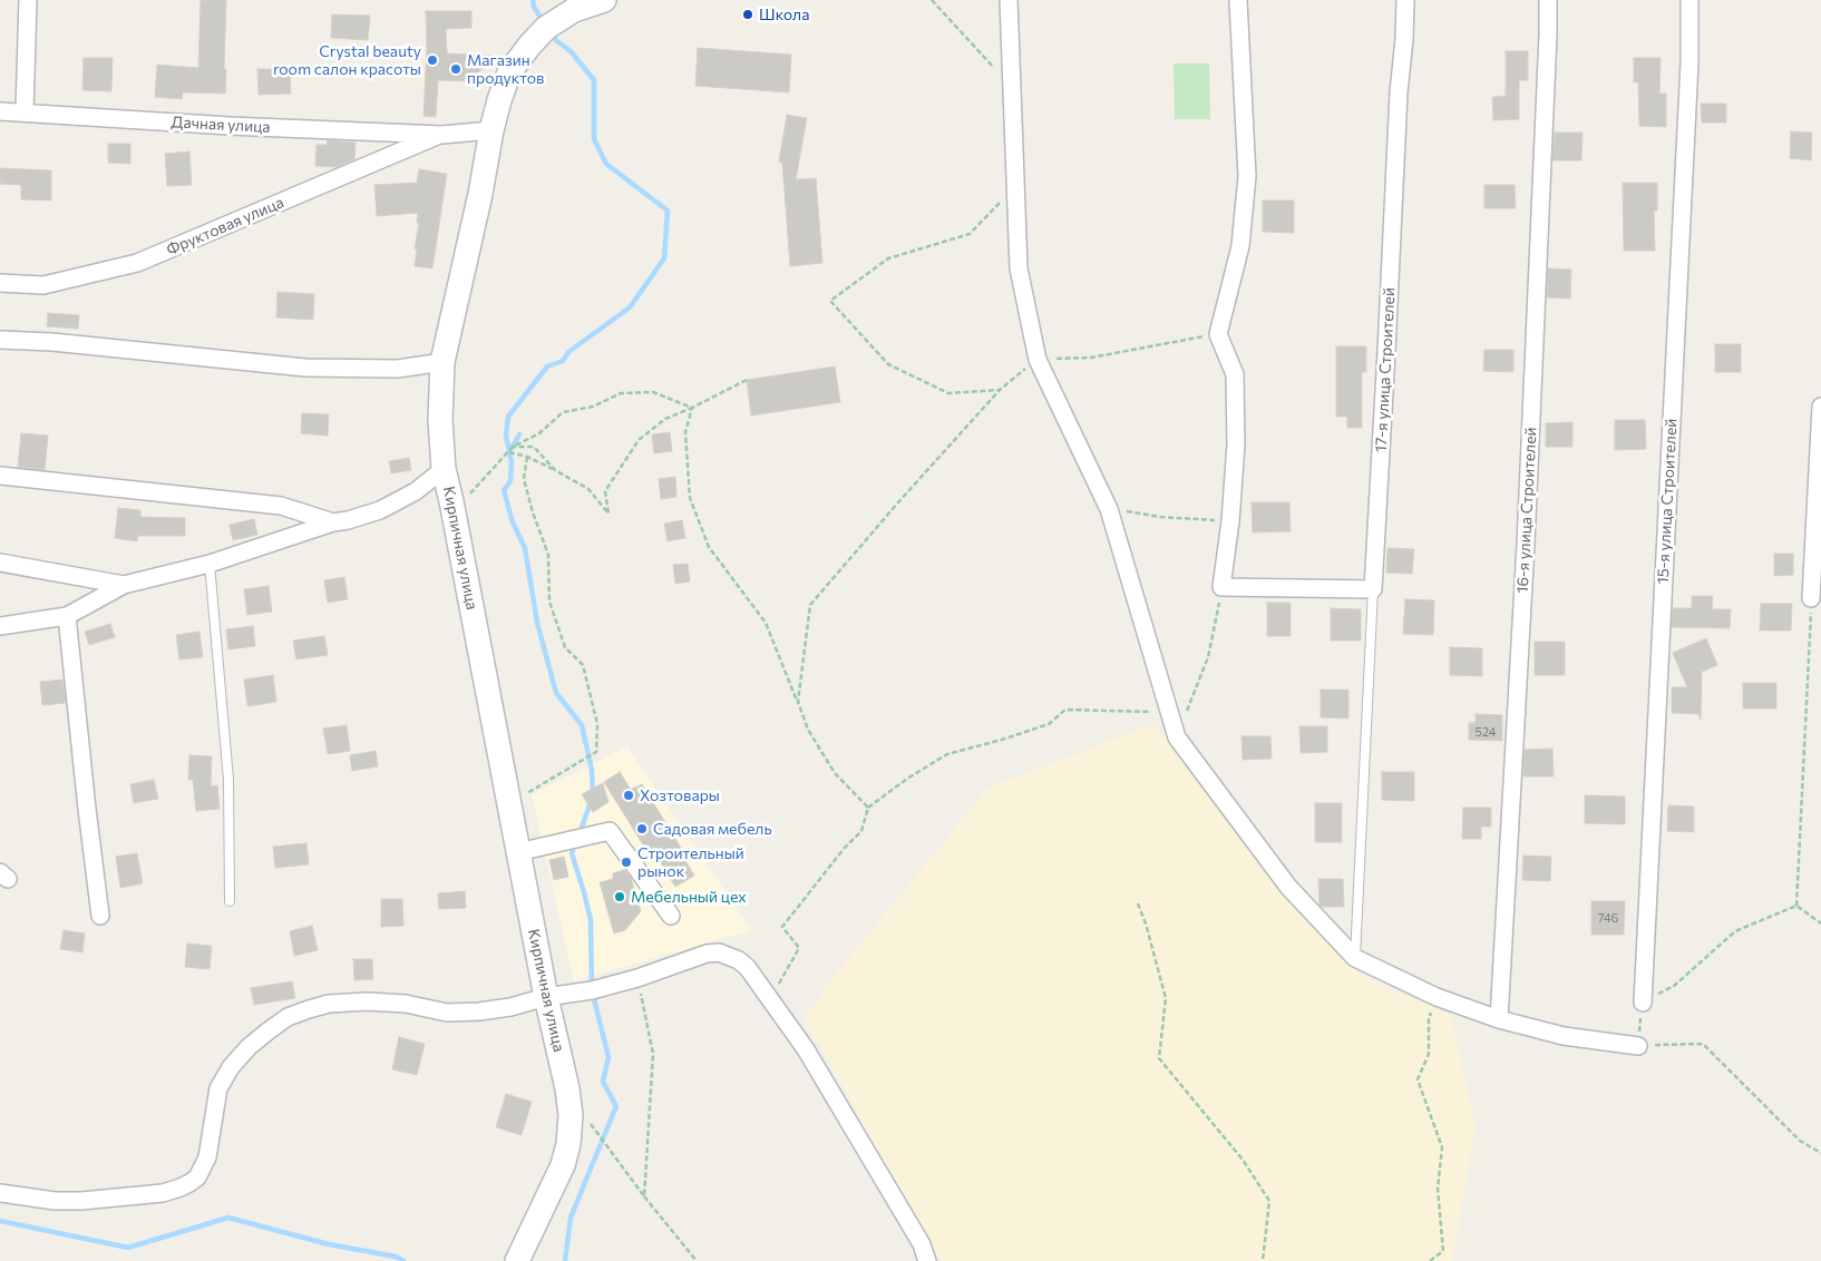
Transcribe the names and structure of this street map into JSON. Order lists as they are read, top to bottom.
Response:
{
  "streets": {
    "main road": ["Кирпичная улица"],
    "street": [
      "Дачная улица",
      "Фруктовая улица",
      "17-я улица Строителей",
      "15-я улица Строителей",
      "16-я улица Строителей"
    ]
  },
  "crossings": [
    ["Дачная улица", "Фруктовая улица"]
  ],
  "places": [
    "Школа",
    "Crystal beauty room салон красоты",
    "Магазин продуктов",
    "Хозтовары",
    "Садовая мебель",
    "Строительный рынок",
    "Мебельный цех"
  ],
  "house_numbers": ["524", "746"]
}
